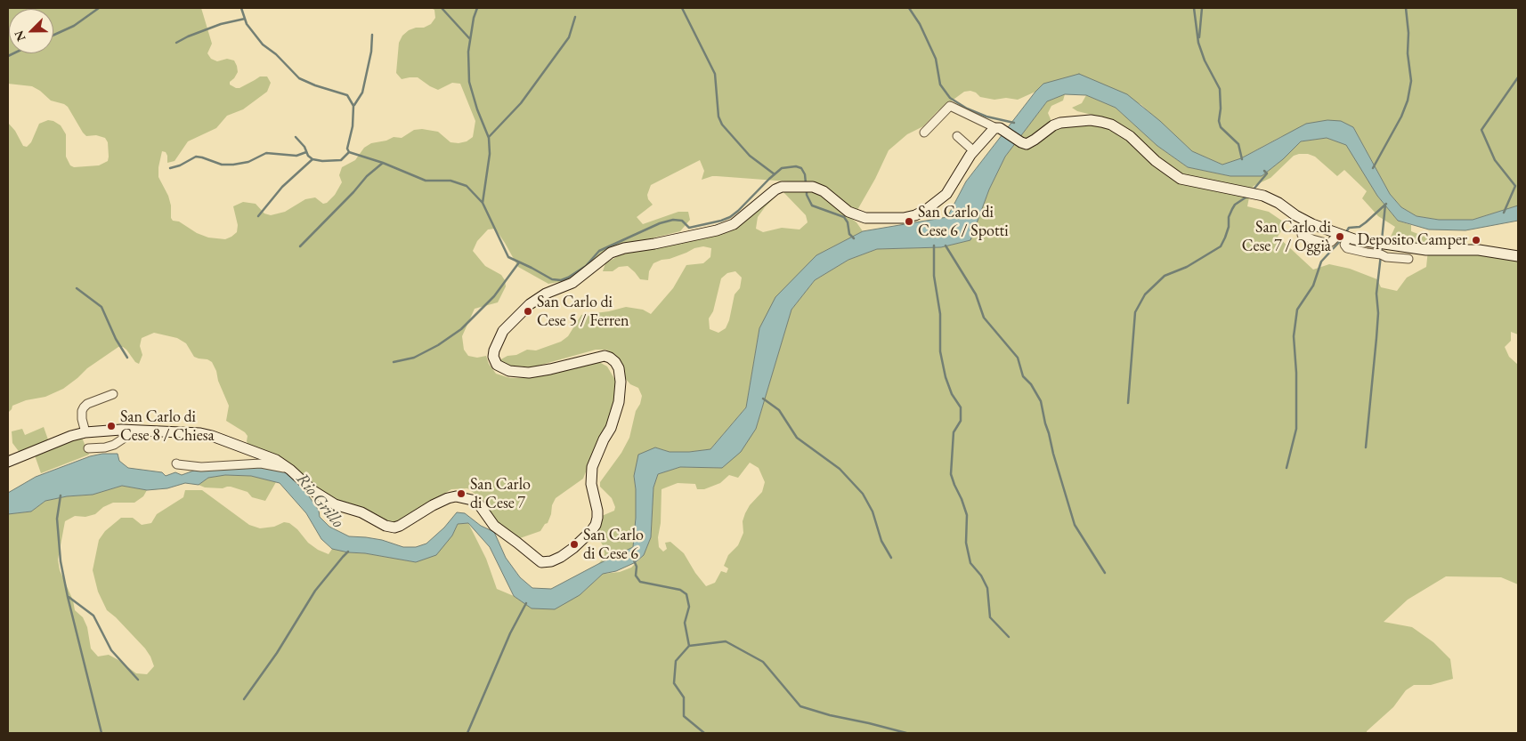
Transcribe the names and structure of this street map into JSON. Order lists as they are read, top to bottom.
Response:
{
  "water": ["Rio Grillo"],
  "places": [
    "San Carlo di Cese 6 / Spotti",
    "San Carlo di Cese 7 / Oggià",
    "Deposito Camper",
    "San Carlo di Cese 5 / Ferren",
    "San Carlo di Cese 8 / Chiesa",
    "San Carlo di Cese 7",
    "San Carlo di Cese 6"
  ],
  "north": "bottom left"
}
